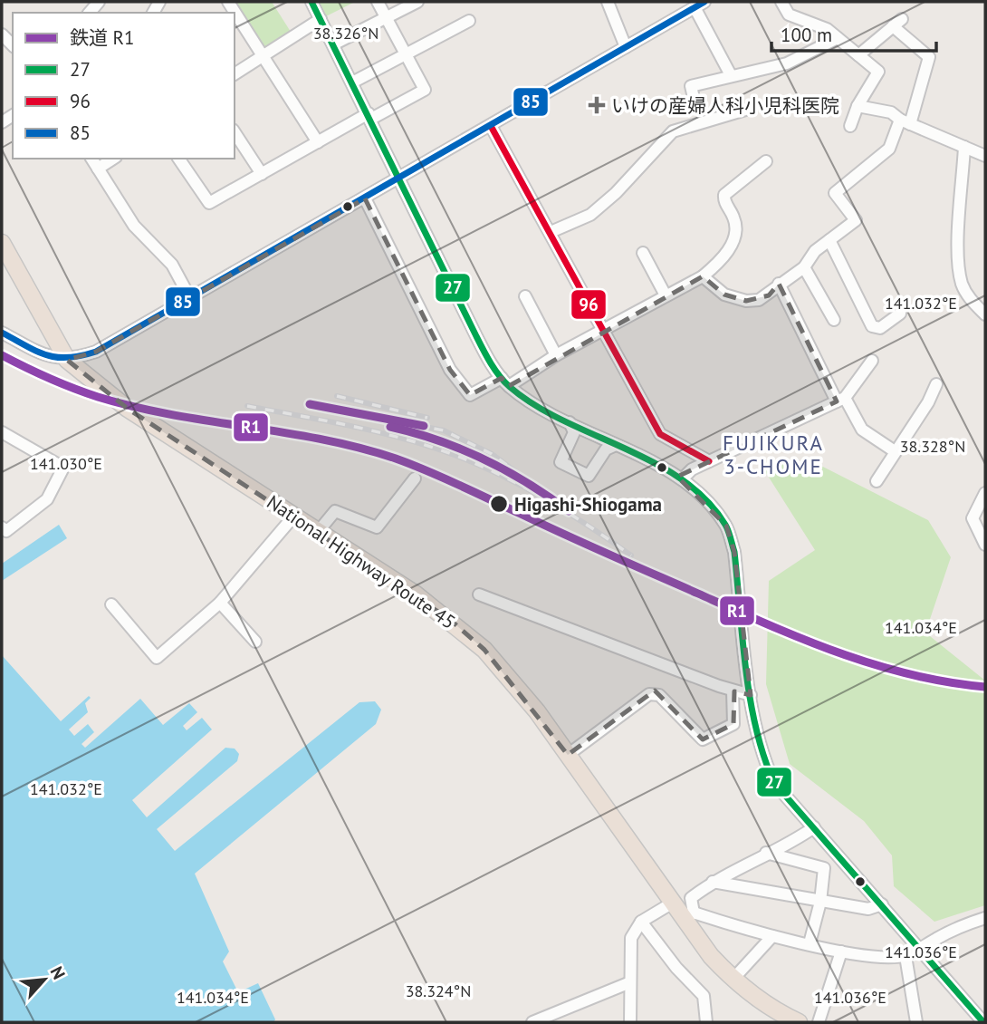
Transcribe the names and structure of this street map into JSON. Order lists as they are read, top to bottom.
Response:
{
  "streets": {
    "highway": ["National Highway Route 45"]
  },
  "districts": ["FUJIKURA 3-CHOME"],
  "places": {
    "health": ["いけの産婦人科小児科医院"],
    "other": ["Higashi-Shiogama"]
  },
  "lines": [
    "transit line 27",
    "transit line 85",
    "transit line 96",
    "rail line R1"
  ],
  "legend": [
    "鉄道 R1",
    "27",
    "96",
    "85"
  ],
  "scale_bar": "100 m",
  "north": "top right",
  "coordinates": [
    "38.326°N",
    "141.032°E",
    "38.328°N",
    "141.030°E",
    "141.034°E",
    "141.036°E",
    "38.324°N"
  ]
}
